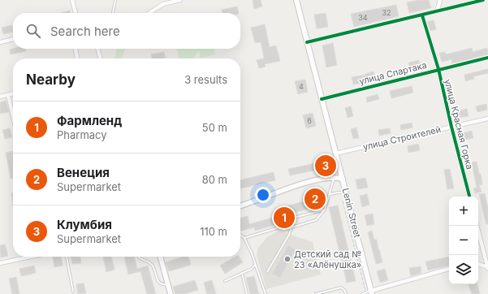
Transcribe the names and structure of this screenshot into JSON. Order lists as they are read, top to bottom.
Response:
{
  "streets": {
    "main road": ["Lenin Street"],
    "street": ["улица Спартака", "улица Красная Горка", "улица Строителей"]
  },
  "crossings": [
    ["улица Спартака", "улица Красная Горка"],
    ["улица Спартака", "Lenin Street"],
    ["улица Красная Горка", "улица Строителей"],
    ["улица Строителей", "Lenin Street"]
  ],
  "places": ["Детский сад № 23 «Алёнушка»"],
  "house_numbers": [
    "32",
    "34",
    "4",
    "6"
  ],
  "page": {
    "search": "Search here",
    "heading": ["Nearby", "3 results"],
    "list": [
      {
        "mark": "1",
        "name": "Фармленд",
        "note": "Pharmacy",
        "value": "50 m"
      },
      {
        "mark": "2",
        "name": "Венеция",
        "note": "Supermarket",
        "value": "80 m"
      },
      {
        "mark": "3",
        "name": "Клумбия",
        "note": "Supermarket",
        "value": "110 m"
      }
    ],
    "pins": ["3", "2", "1"],
    "map_buttons": ["+", "−"]
  }
}
